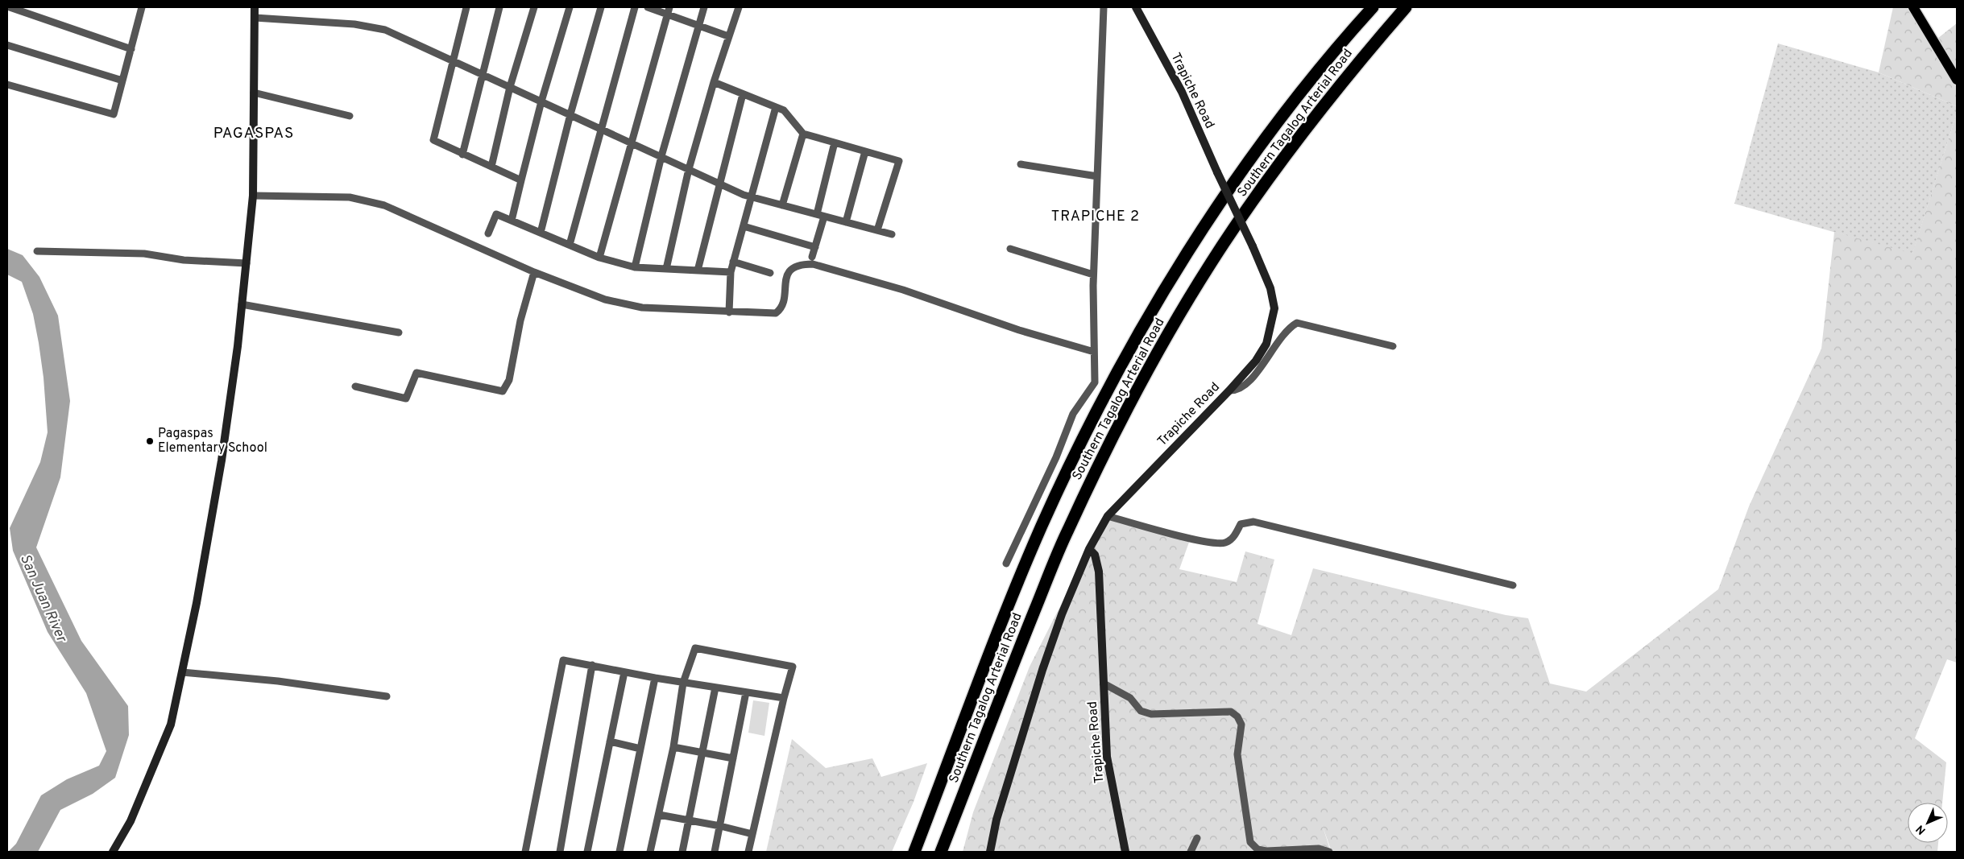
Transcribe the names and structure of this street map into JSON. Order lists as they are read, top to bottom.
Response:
{
  "streets": {
    "highway": ["Southern Tagalog Arterial Road"],
    "street": ["Trapiche Road"]
  },
  "districts": ["PAGASPAS", "TRAPICHE 2"],
  "water": ["San Juan River"],
  "places": ["Pagaspas Elementary School"],
  "north": "bottom left"
}
